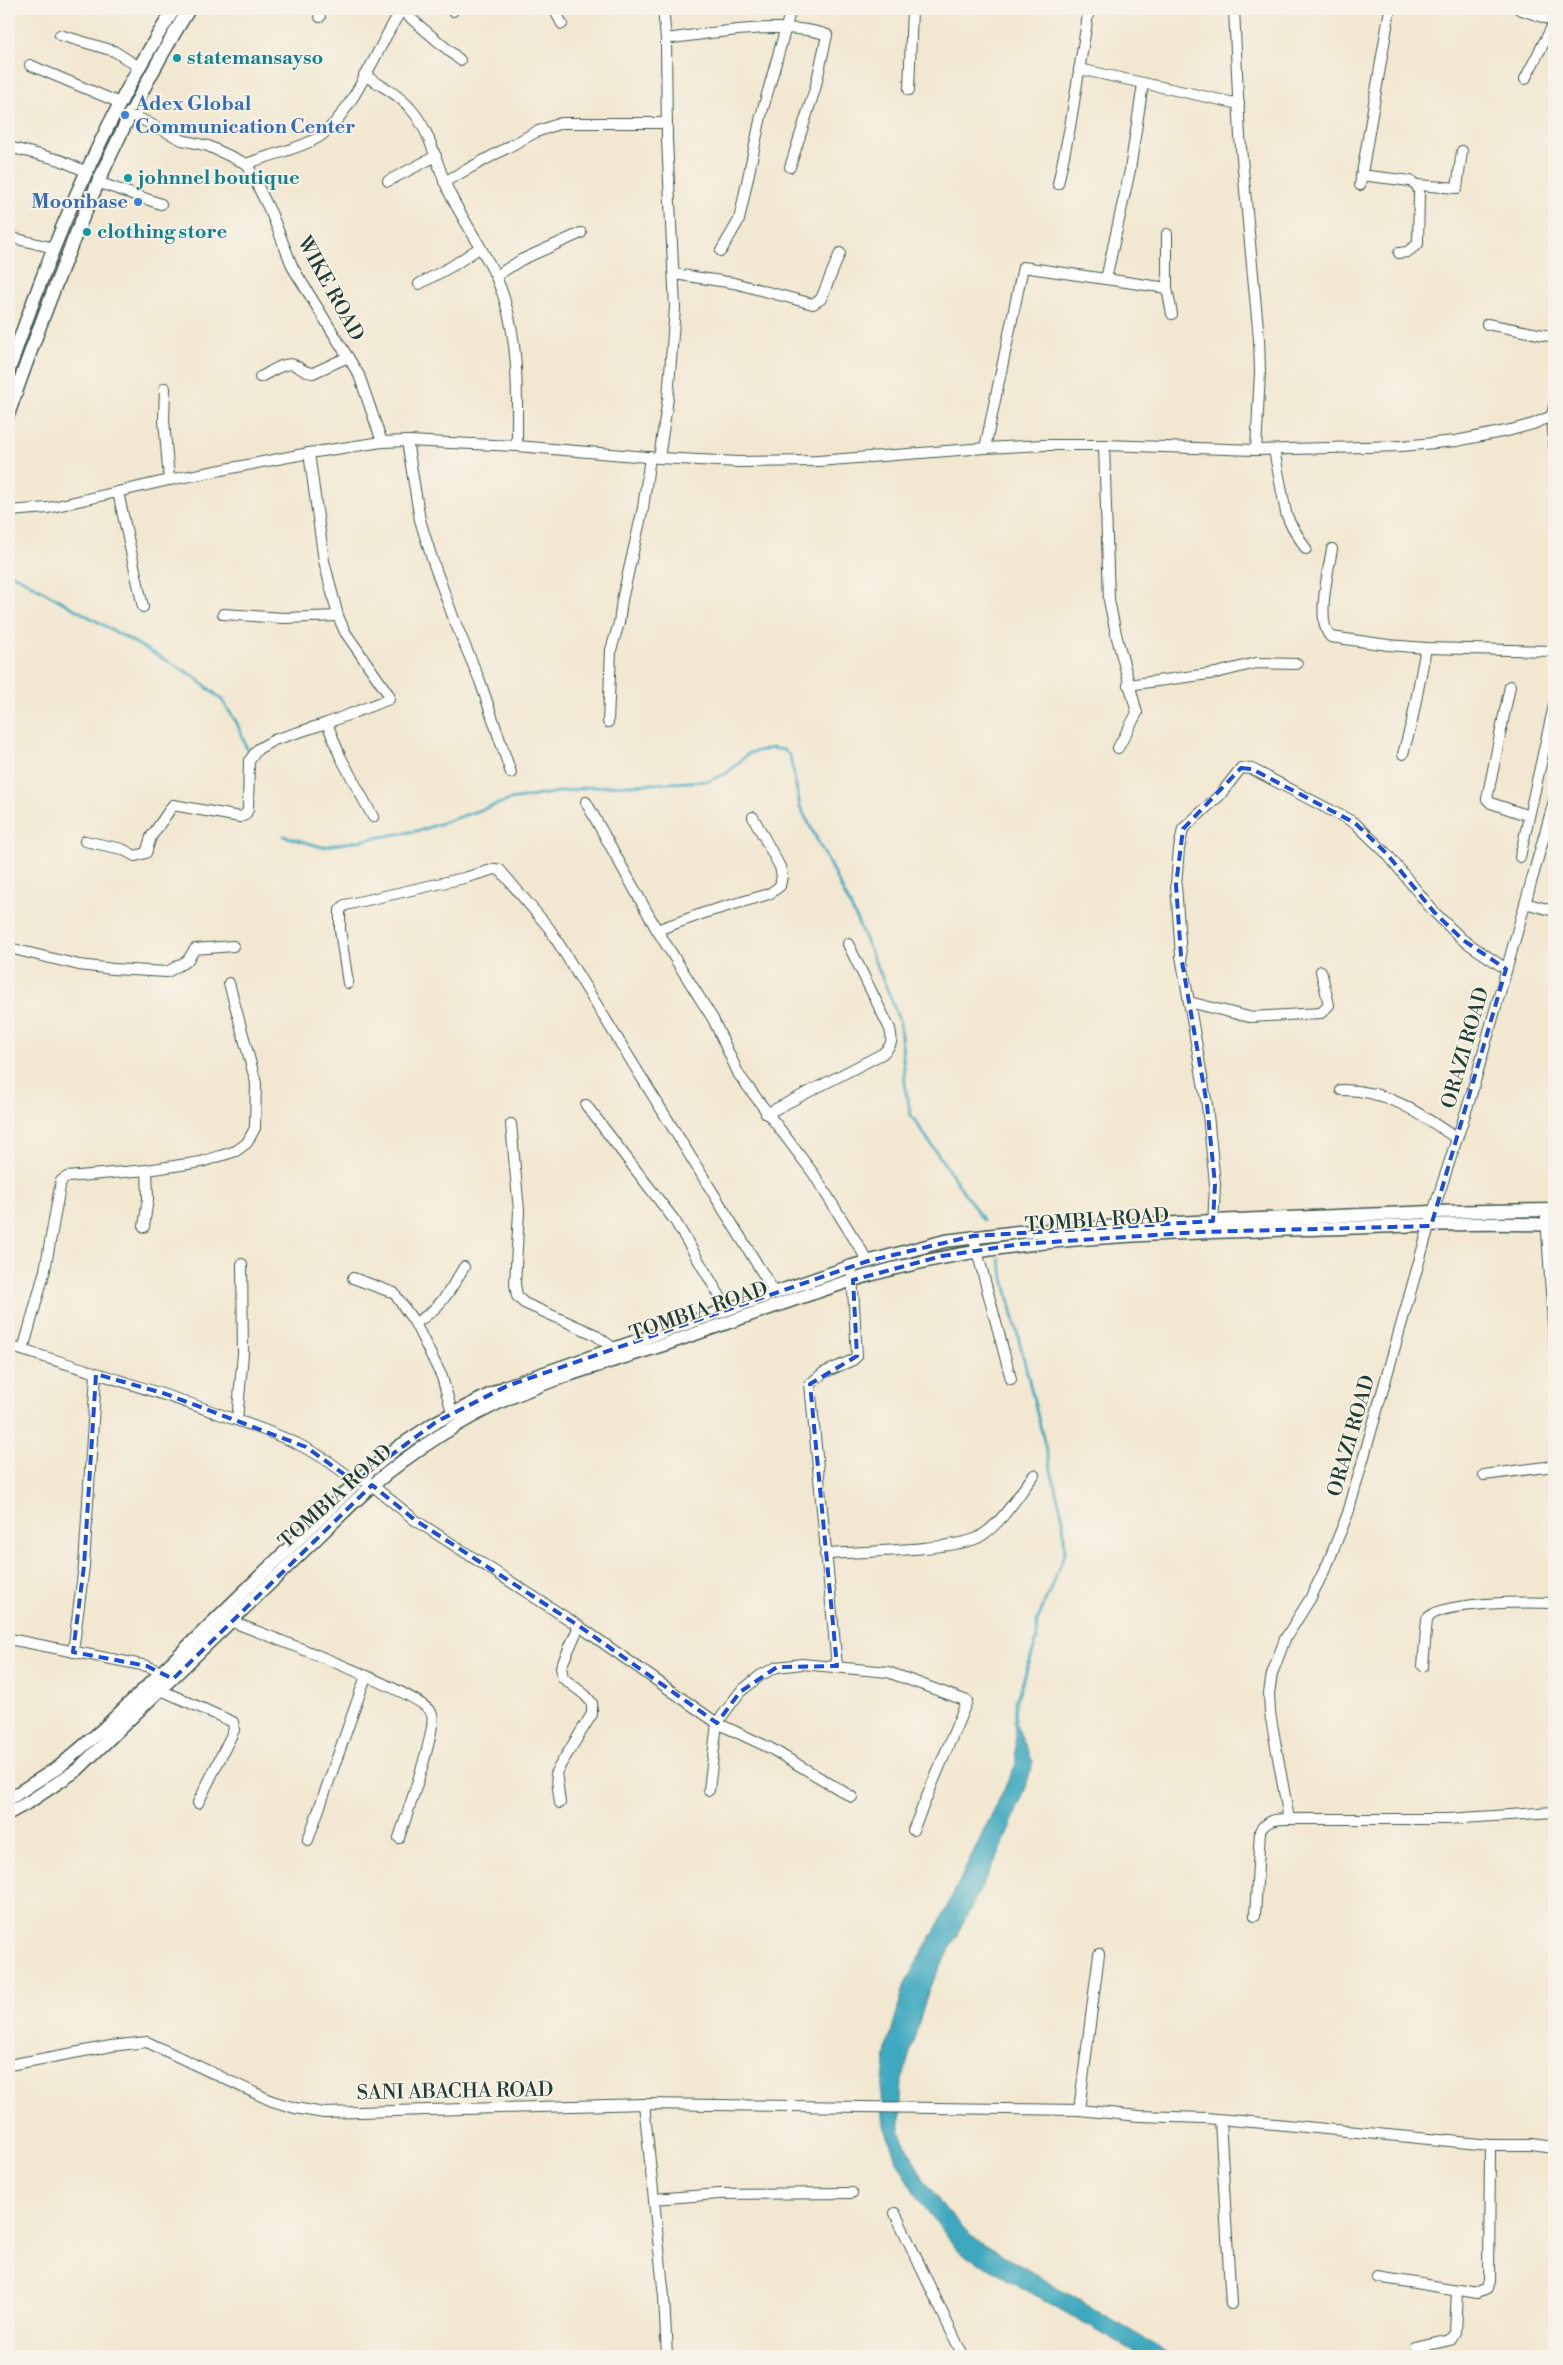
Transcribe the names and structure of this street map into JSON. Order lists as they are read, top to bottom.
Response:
{
  "streets": {
    "main road": ["TOMBIA ROAD"],
    "street": ["WIKE ROAD", "ORAZI ROAD", "SANI ABACHA ROAD"]
  },
  "crossings": [
    ["ORAZI ROAD", "TOMBIA ROAD"]
  ],
  "places": [
    "statemansayso",
    "Adex Global Communication Center",
    "johnnel boutique",
    "Moonbase",
    "clothing store"
  ]
}
